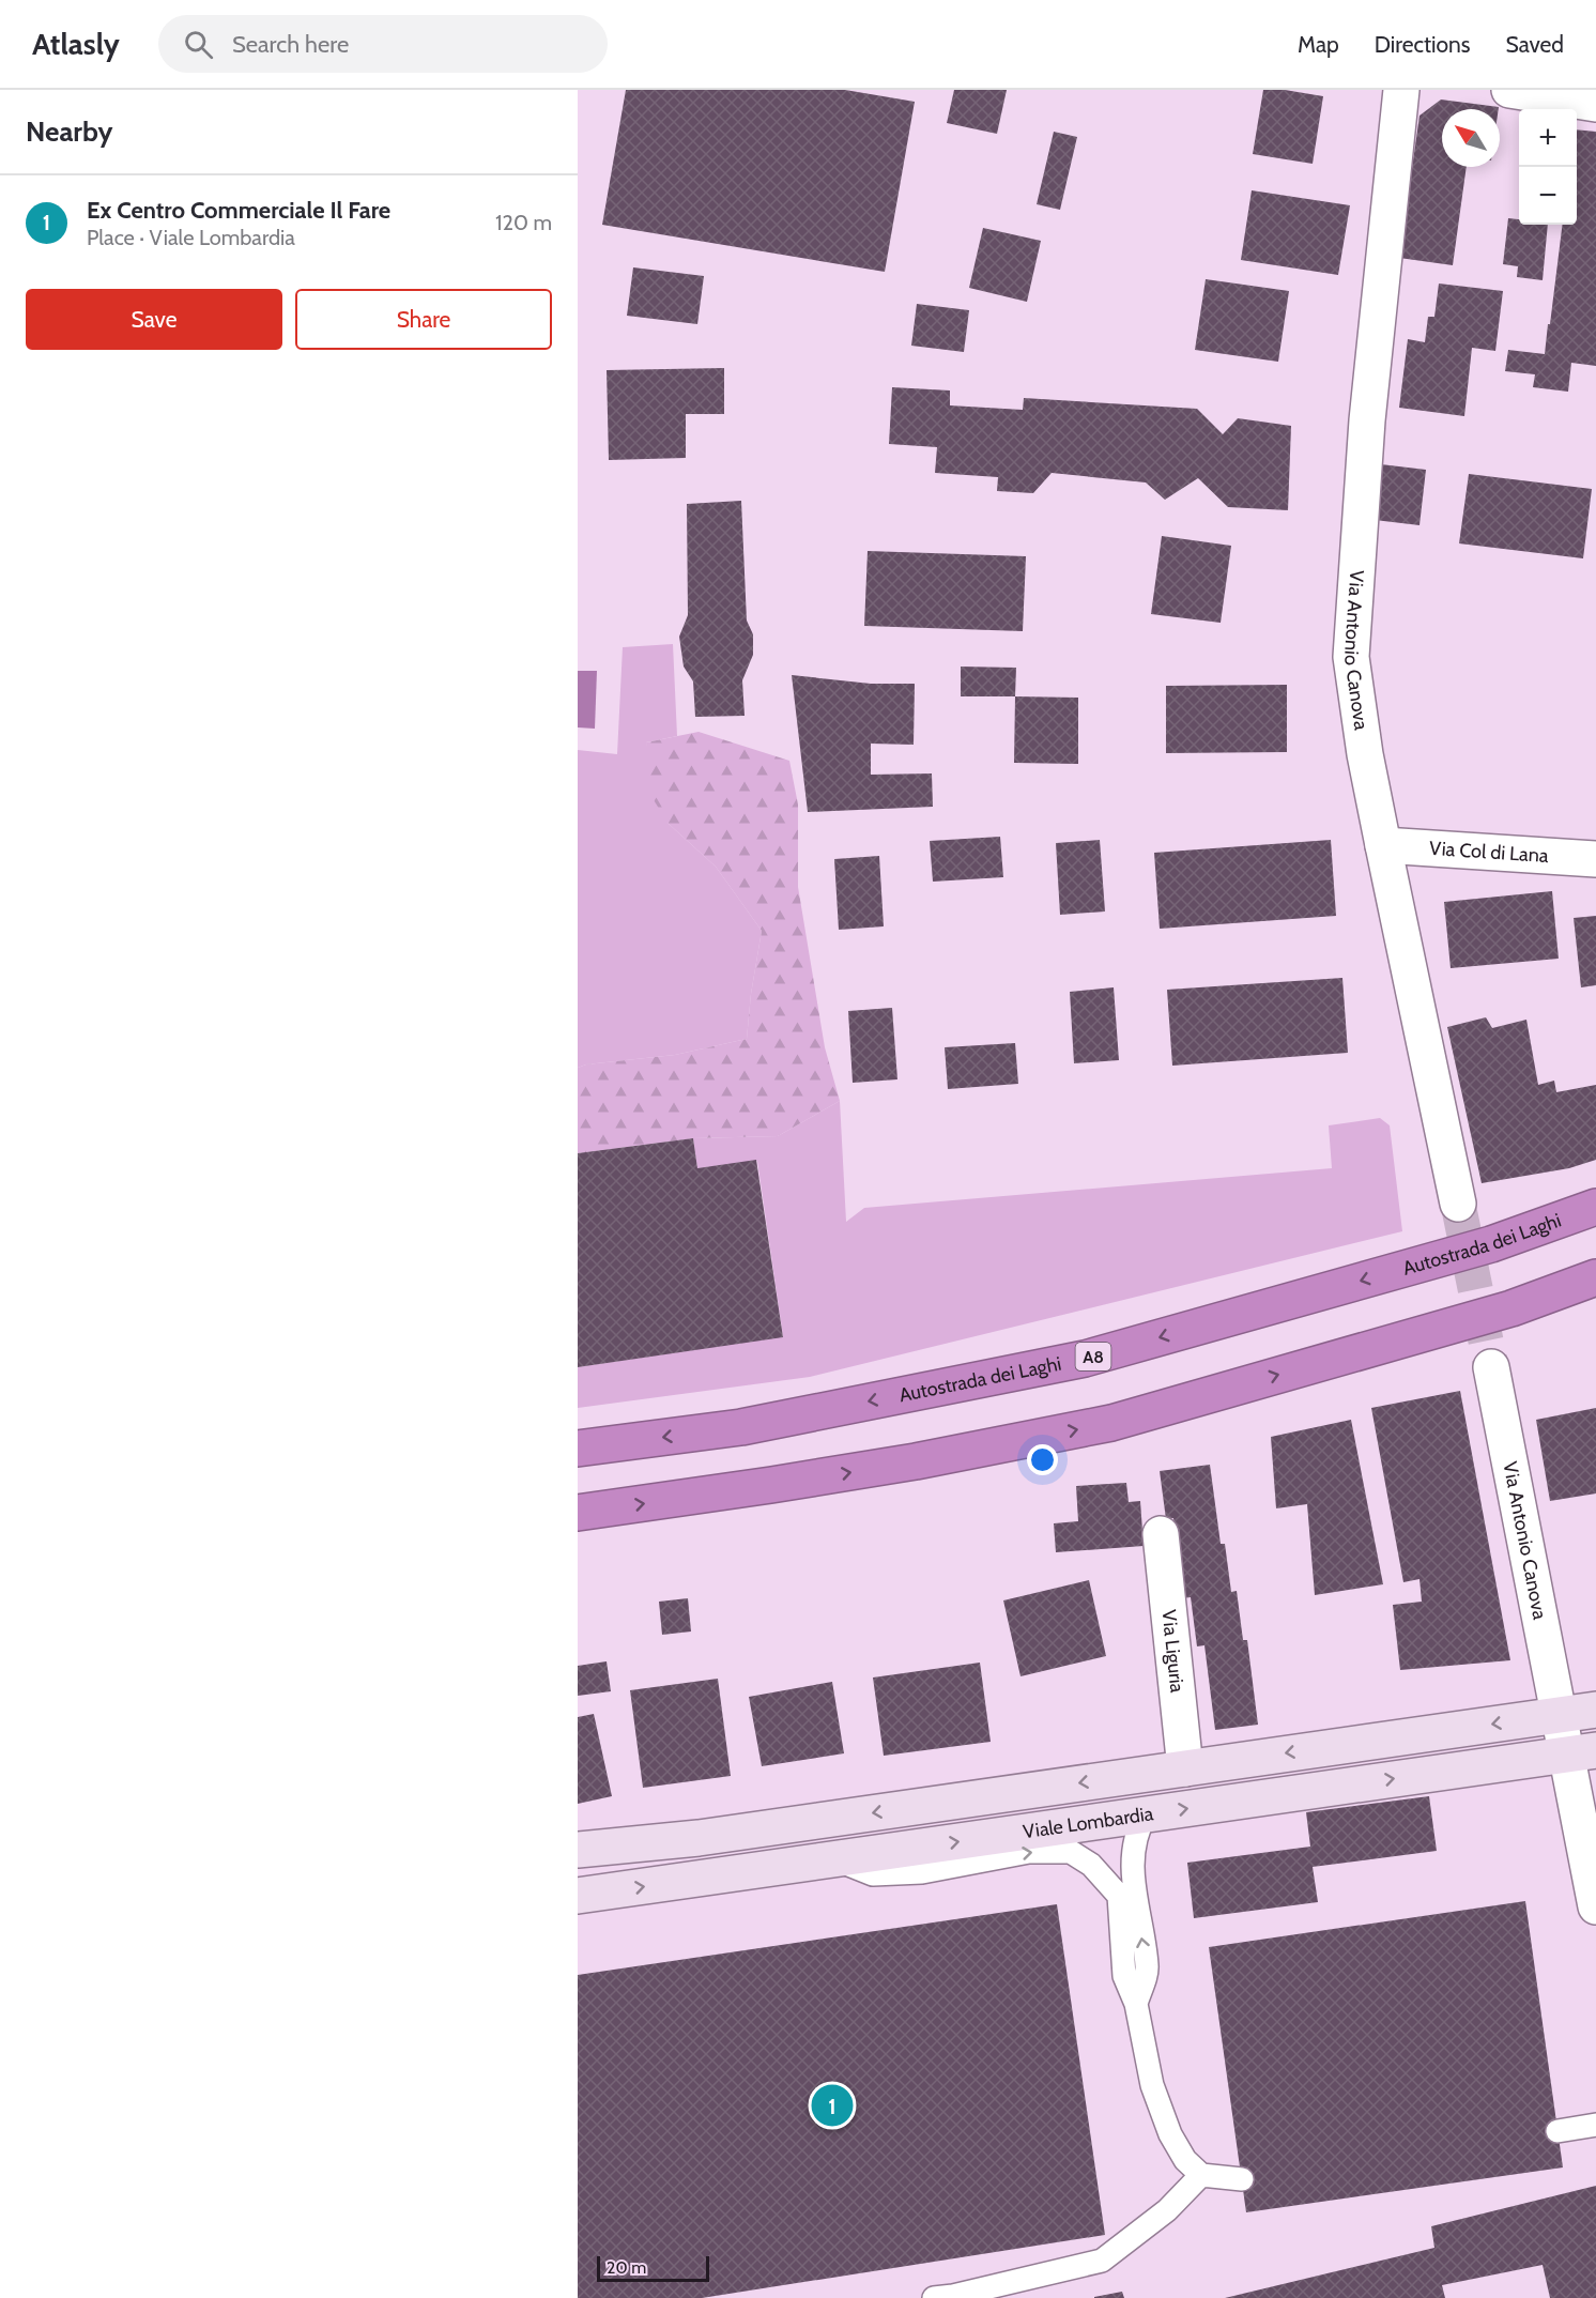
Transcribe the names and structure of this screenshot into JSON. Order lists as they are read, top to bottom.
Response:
{
  "streets": {
    "highway": ["Autostrada dei Laghi", "A8"],
    "main road": ["Viale Lombardia"],
    "street": ["Via Antonio Canova", "Via Col di Lana", "Via Liguria"]
  },
  "crossings": [
    ["Via Antonio Canova", "Via Col di Lana"],
    ["Via Antonio Canova", "Viale Lombardia"],
    ["Via Liguria", "Viale Lombardia"]
  ],
  "scale_bar": "20 m",
  "north": "top left",
  "page": {
    "header": "Atlasly",
    "search": "Search here",
    "nav": ["Map", "Directions", "Saved"],
    "heading": "Nearby",
    "map_buttons": ["+", "−"],
    "list": [
      {
        "mark": "1",
        "name": "Ex Centro Commerciale Il Fare",
        "note": "Place · Viale Lombardia",
        "value": "120 m"
      }
    ],
    "buttons": ["Save", "Share"],
    "pins": "1",
    "scale": "20 m"
  }
}
